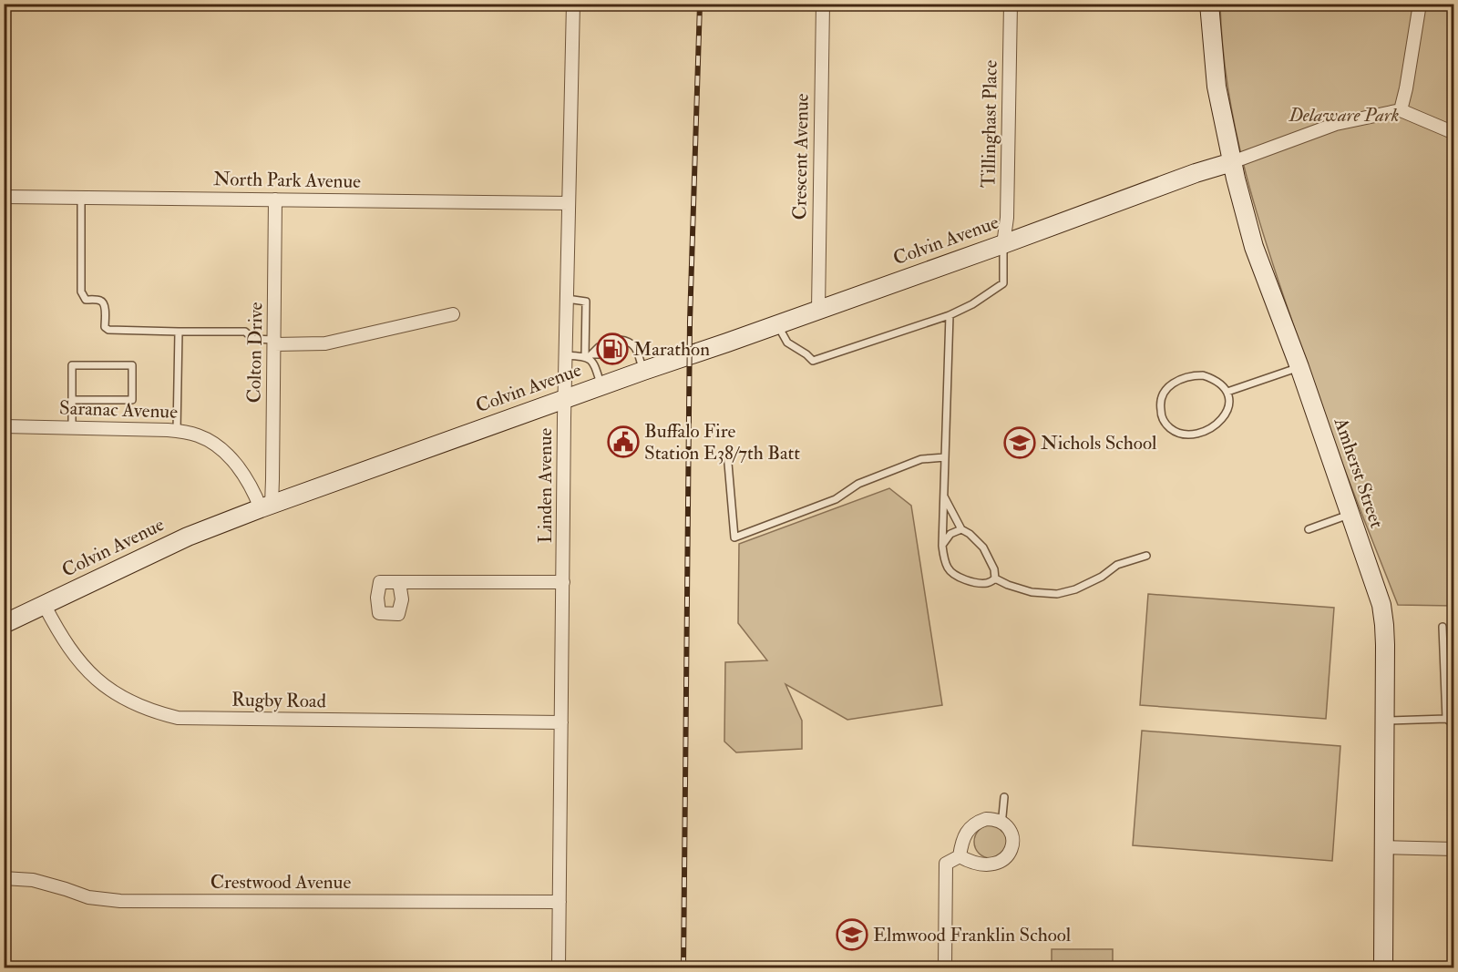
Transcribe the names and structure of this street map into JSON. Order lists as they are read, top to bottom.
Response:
{
  "streets": {
    "street": [
      "Tillinghast Place",
      "Crescent Avenue",
      "North Park Avenue",
      "Colvin Avenue",
      "Colton Drive",
      "Saranac Avenue",
      "Amherst Street",
      "Linden Avenue",
      "Rugby Road",
      "Crestwood Avenue"
    ]
  },
  "crossings": [
    ["Tillinghast Place", "Colvin Avenue"],
    ["Crescent Avenue", "Colvin Avenue"],
    ["North Park Avenue", "Colton Drive"],
    ["North Park Avenue", "Linden Avenue"],
    ["Colvin Avenue", "Colton Drive"],
    ["Colvin Avenue", "Saranac Avenue"],
    ["Colvin Avenue", "Amherst Street"],
    ["Colvin Avenue", "Linden Avenue"],
    ["Colvin Avenue", "Rugby Road"],
    ["Colton Drive", "Saranac Avenue"],
    ["Linden Avenue", "Rugby Road"],
    ["Linden Avenue", "Crestwood Avenue"]
  ],
  "parks": ["Delaware Park"],
  "places": {
    "fuel station": ["Marathon"],
    "public building": ["Buffalo Fire Station E38/7th Batt"],
    "school or university": ["Nichols School", "Elmwood Franklin School"]
  }
}
